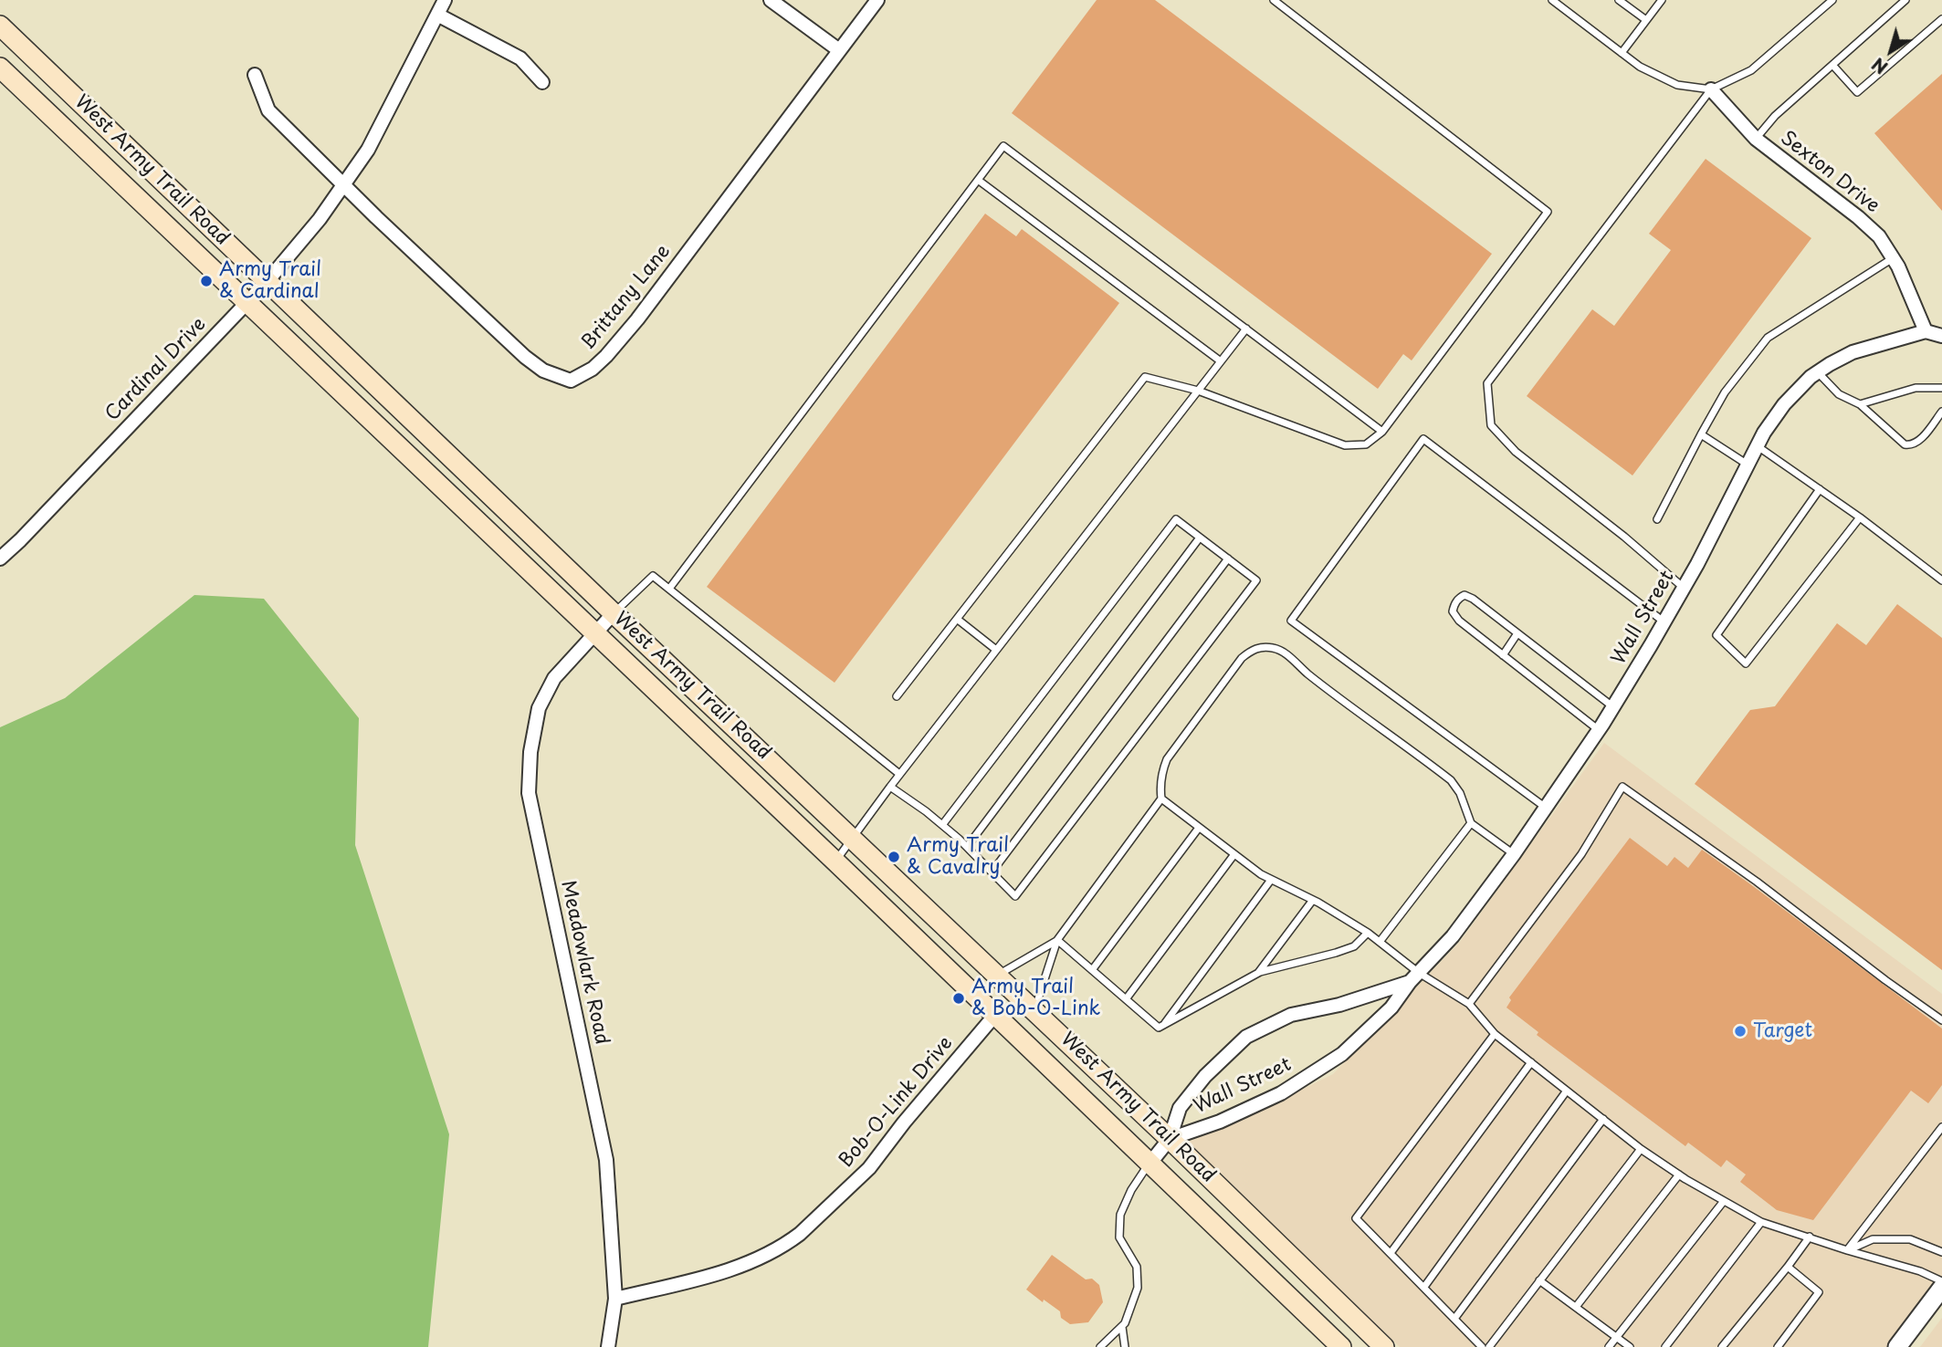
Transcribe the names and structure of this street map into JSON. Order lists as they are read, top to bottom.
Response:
{
  "streets": {
    "main road": ["West Army Trail Road"],
    "street": [
      "Sexton Drive",
      "Brittany Lane",
      "Cardinal Drive",
      "Wall Street",
      "Meadowlark Road",
      "Bob-O-Link Drive"
    ]
  },
  "crossings": [
    ["West Army Trail Road", "Cardinal Drive"],
    ["West Army Trail Road", "Wall Street"],
    ["West Army Trail Road", "Meadowlark Road"],
    ["West Army Trail Road", "Bob-O-Link Drive"],
    ["Sexton Drive", "Wall Street"],
    ["Brittany Lane", "Cardinal Drive"],
    ["Meadowlark Road", "Bob-O-Link Drive"]
  ],
  "places": [
    "Army Trail & Cardinal",
    "Army Trail & Cavalry",
    "Army Trail & Bob-O-Link",
    "Target"
  ],
  "north": "bottom left"
}
